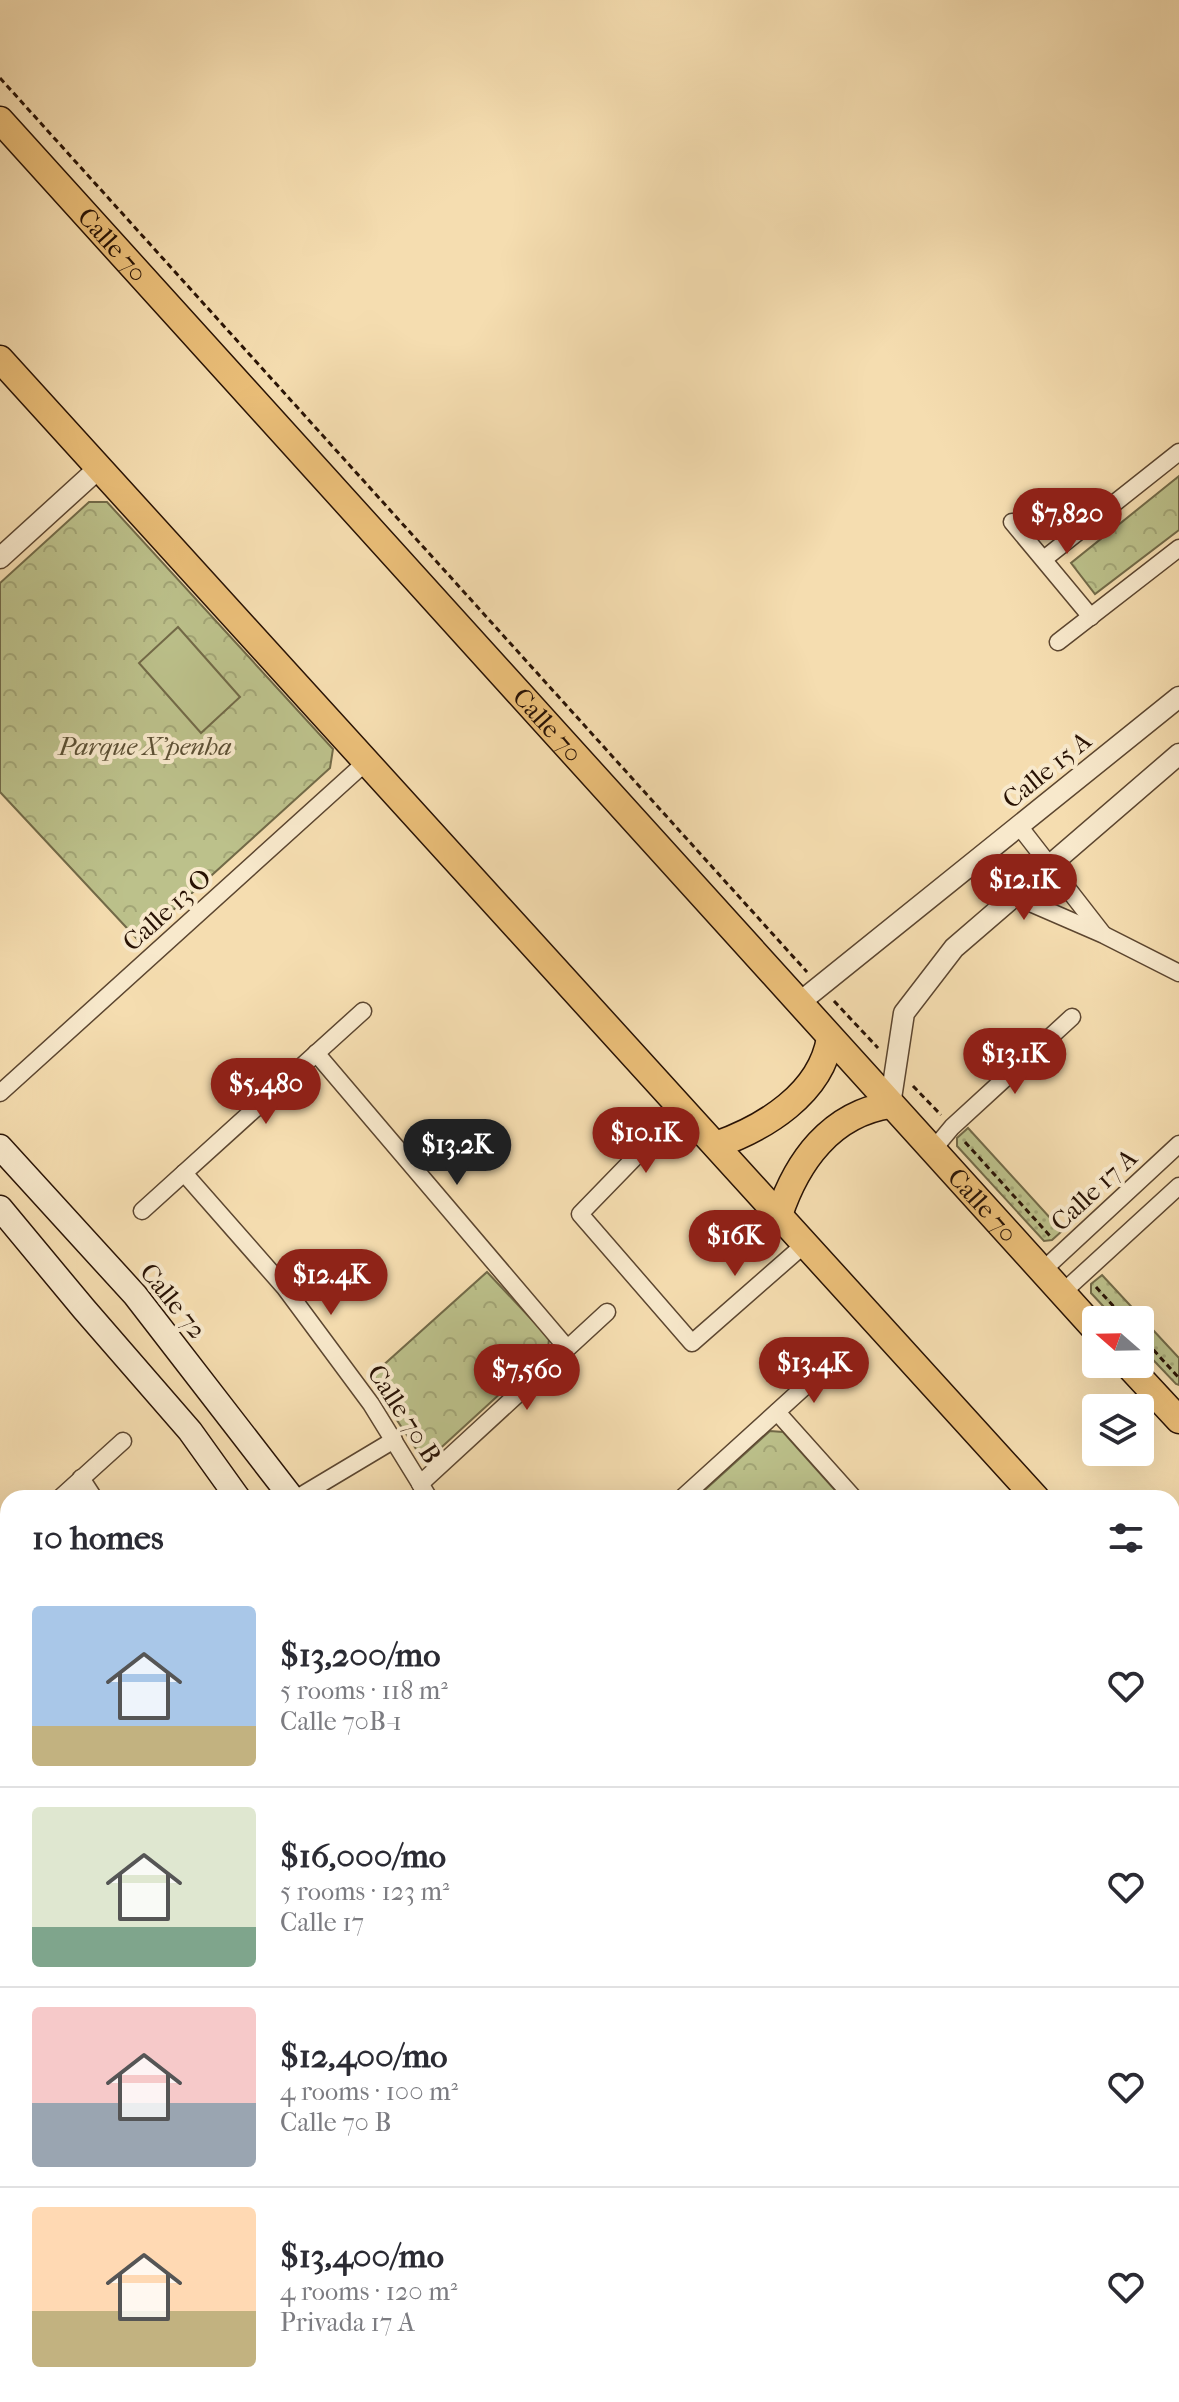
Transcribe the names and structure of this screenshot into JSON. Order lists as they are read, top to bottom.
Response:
{
  "streets": {
    "main road": ["Calle 70", "Calle 72"],
    "street": [
      "Calle 15 A",
      "Calle 13 O",
      "Calle 17 A",
      "Calle 70 B"
    ]
  },
  "crossings": [
    ["Calle 70", "Calle 15 A"],
    ["Calle 70", "Calle 17 A"]
  ],
  "parks": ["Parque X'penha"],
  "north": "left",
  "page": {
    "price": [
      "$7,820",
      "$12.1K",
      "$13.1K",
      "$5,480",
      "$10.1K",
      "$13.2K",
      "$16K",
      "$12.4K",
      "$13.4K",
      "$7,560"
    ],
    "heading": "10 homes",
    "list": [
      {
        "name": "$13,200/mo",
        "note": "5 rooms · 118 m² · Calle 70B-1"
      },
      {
        "name": "$16,000/mo",
        "note": "5 rooms · 123 m² · Calle 17"
      },
      {
        "name": "$12,400/mo",
        "note": "4 rooms · 100 m² · Calle 70 B"
      },
      {
        "name": "$13,400/mo",
        "note": "4 rooms · 120 m² · Privada 17 A"
      }
    ]
  }
}
